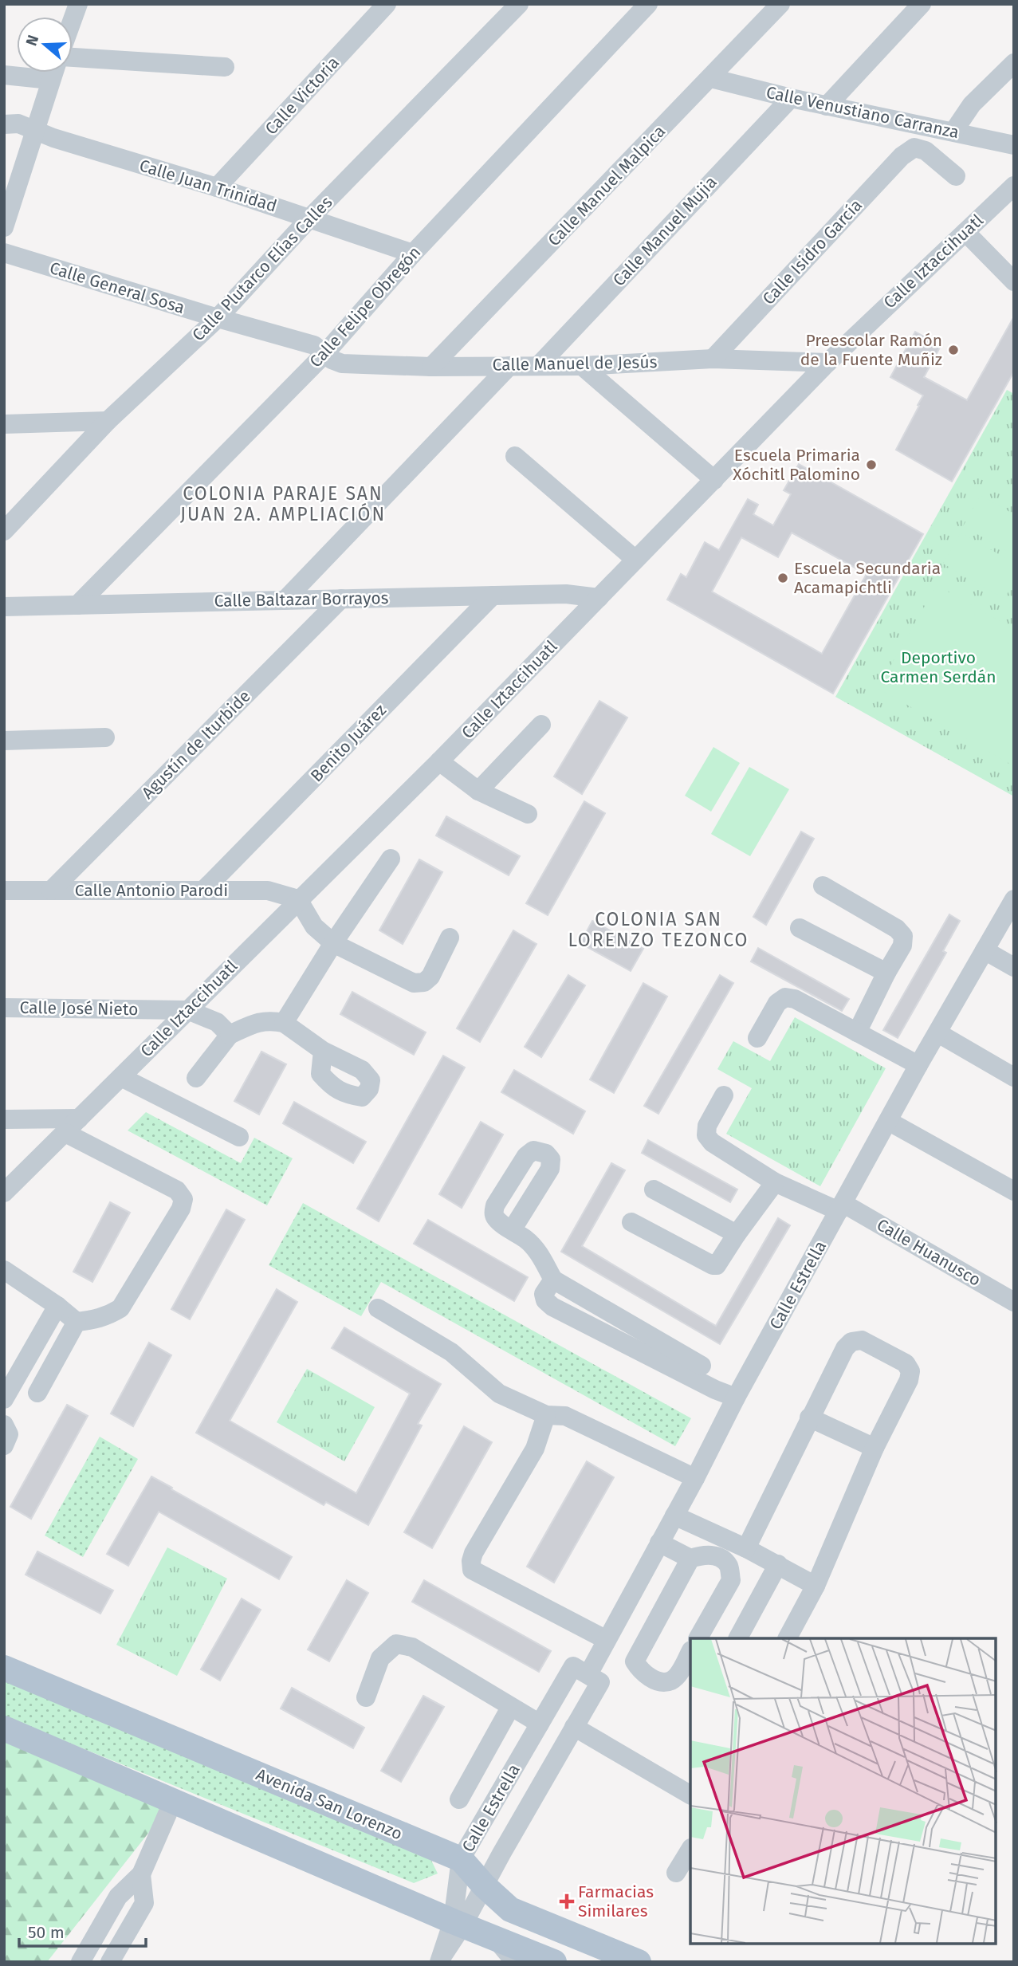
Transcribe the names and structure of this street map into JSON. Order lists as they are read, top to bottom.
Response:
{
  "streets": {
    "main road": ["Avenida San Lorenzo"],
    "street": [
      "Calle Victoria",
      "Calle Venustiano Carranza",
      "Calle Juan Trinidad",
      "Calle Manuel Malpica",
      "Calle Manuel Mujia",
      "Calle Isidro García",
      "Calle Iztaccihuatl",
      "Calle Plutarco Elías Calles",
      "Calle General Sosa",
      "Calle Felipe Obregón",
      "Calle Manuel de Jesús",
      "Calle Baltazar Borrayos",
      "Benito Juárez",
      "Agustín de Iturbide",
      "Calle Antonio Parodi",
      "Calle José Nieto",
      "Calle Huanusco",
      "Calle Estrella"
    ]
  },
  "crossings": [
    ["Calle Victoria", "Calle Juan Trinidad"],
    ["Calle Venustiano Carranza", "Calle Manuel Malpica"],
    ["Calle Venustiano Carranza", "Calle Manuel Mujia"],
    ["Calle Juan Trinidad", "Calle Plutarco Elías Calles"],
    ["Calle Juan Trinidad", "Calle Felipe Obregón"],
    ["Calle Manuel Malpica", "Calle Manuel de Jesús"],
    ["Calle Manuel Mujia", "Calle Manuel de Jesús"],
    ["Calle Isidro García", "Calle Manuel de Jesús"],
    ["Calle Iztaccihuatl", "Calle Manuel de Jesús"],
    ["Calle Iztaccihuatl", "Calle Baltazar Borrayos"],
    ["Calle Iztaccihuatl", "Calle Antonio Parodi"],
    ["Calle Iztaccihuatl", "Calle José Nieto"],
    ["Calle Plutarco Elías Calles", "Calle General Sosa"],
    ["Calle General Sosa", "Calle Felipe Obregón"],
    ["Calle General Sosa", "Calle Manuel de Jesús"],
    ["Calle Felipe Obregón", "Calle Manuel de Jesús"],
    ["Calle Felipe Obregón", "Calle Baltazar Borrayos"],
    ["Calle Baltazar Borrayos", "Benito Juárez"],
    ["Calle Baltazar Borrayos", "Agustín de Iturbide"],
    ["Benito Juárez", "Calle Antonio Parodi"],
    ["Agustín de Iturbide", "Calle Antonio Parodi"],
    ["Calle Huanusco", "Calle Estrella"],
    ["Calle Estrella", "Avenida San Lorenzo"]
  ],
  "districts": ["COLONIA PARAJE SAN JUAN 2A. AMPLIACIÓN", "COLONIA SAN LORENZO TEZONCO"],
  "parks": ["Deportivo Carmen Serdán"],
  "places": {
    "other": ["Preescolar Ramón de la Fuente Muñiz", "Escuela Primaria Xóchitl Palomino", "Escuela Secundaria Acamapichtli"],
    "health": ["Farmacias Similares"]
  },
  "scale_bar": "50 m",
  "north": "left"
}
